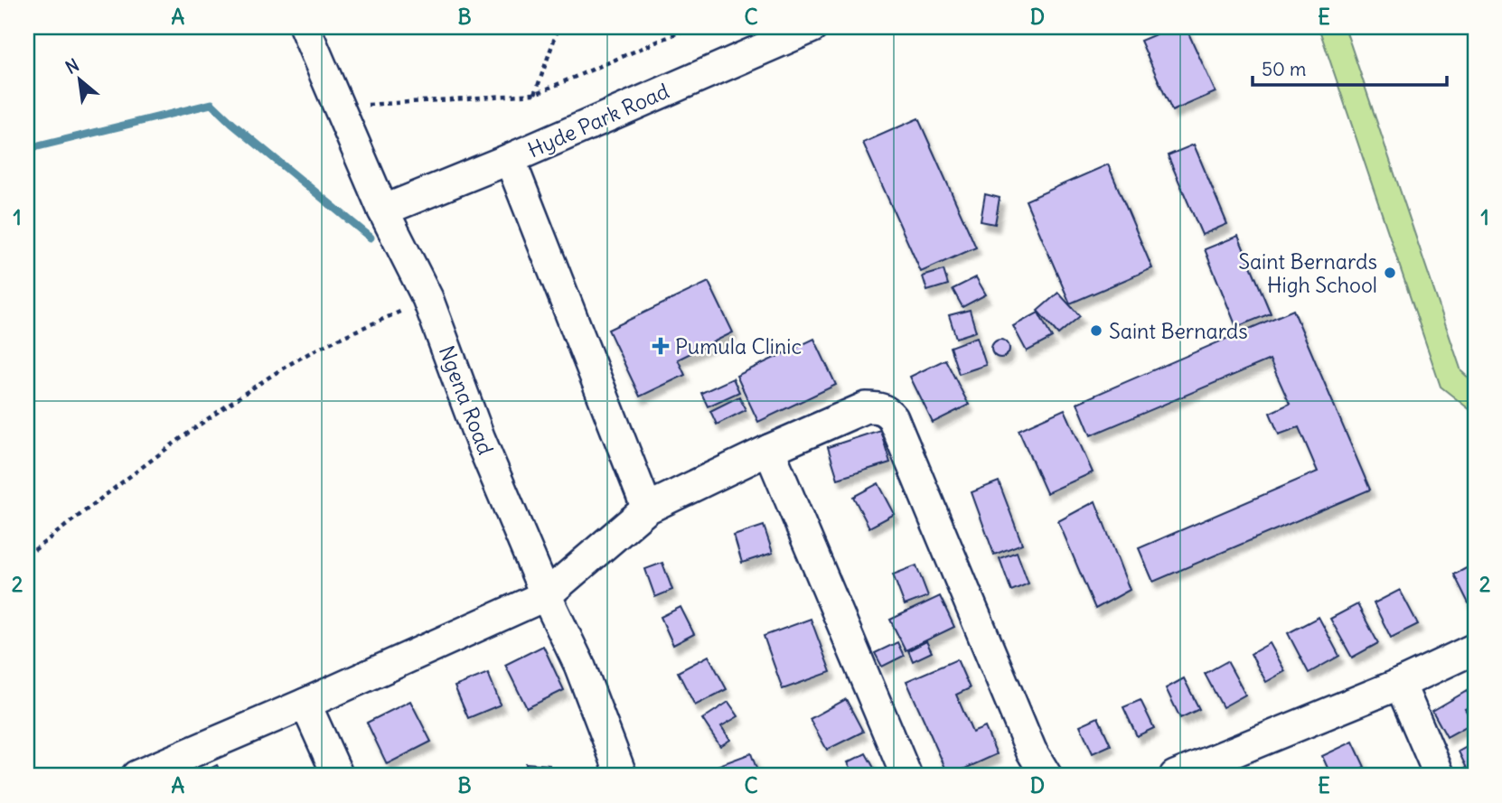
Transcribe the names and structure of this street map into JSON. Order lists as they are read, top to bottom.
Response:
{
  "streets": {
    "street": ["Hyde Park Road", "Ngena Road"]
  },
  "crossings": [
    ["Hyde Park Road", "Ngena Road"]
  ],
  "places": {
    "other": ["Saint Bernards High School", "Saint Bernards"],
    "health": ["Pumula Clinic"]
  },
  "scale_bar": "50 m",
  "north": "top left",
  "grid": {
    "columns": [
      "A",
      "B",
      "C",
      "D",
      "E"
    ],
    "rows": ["1", "2"]
  }
}
